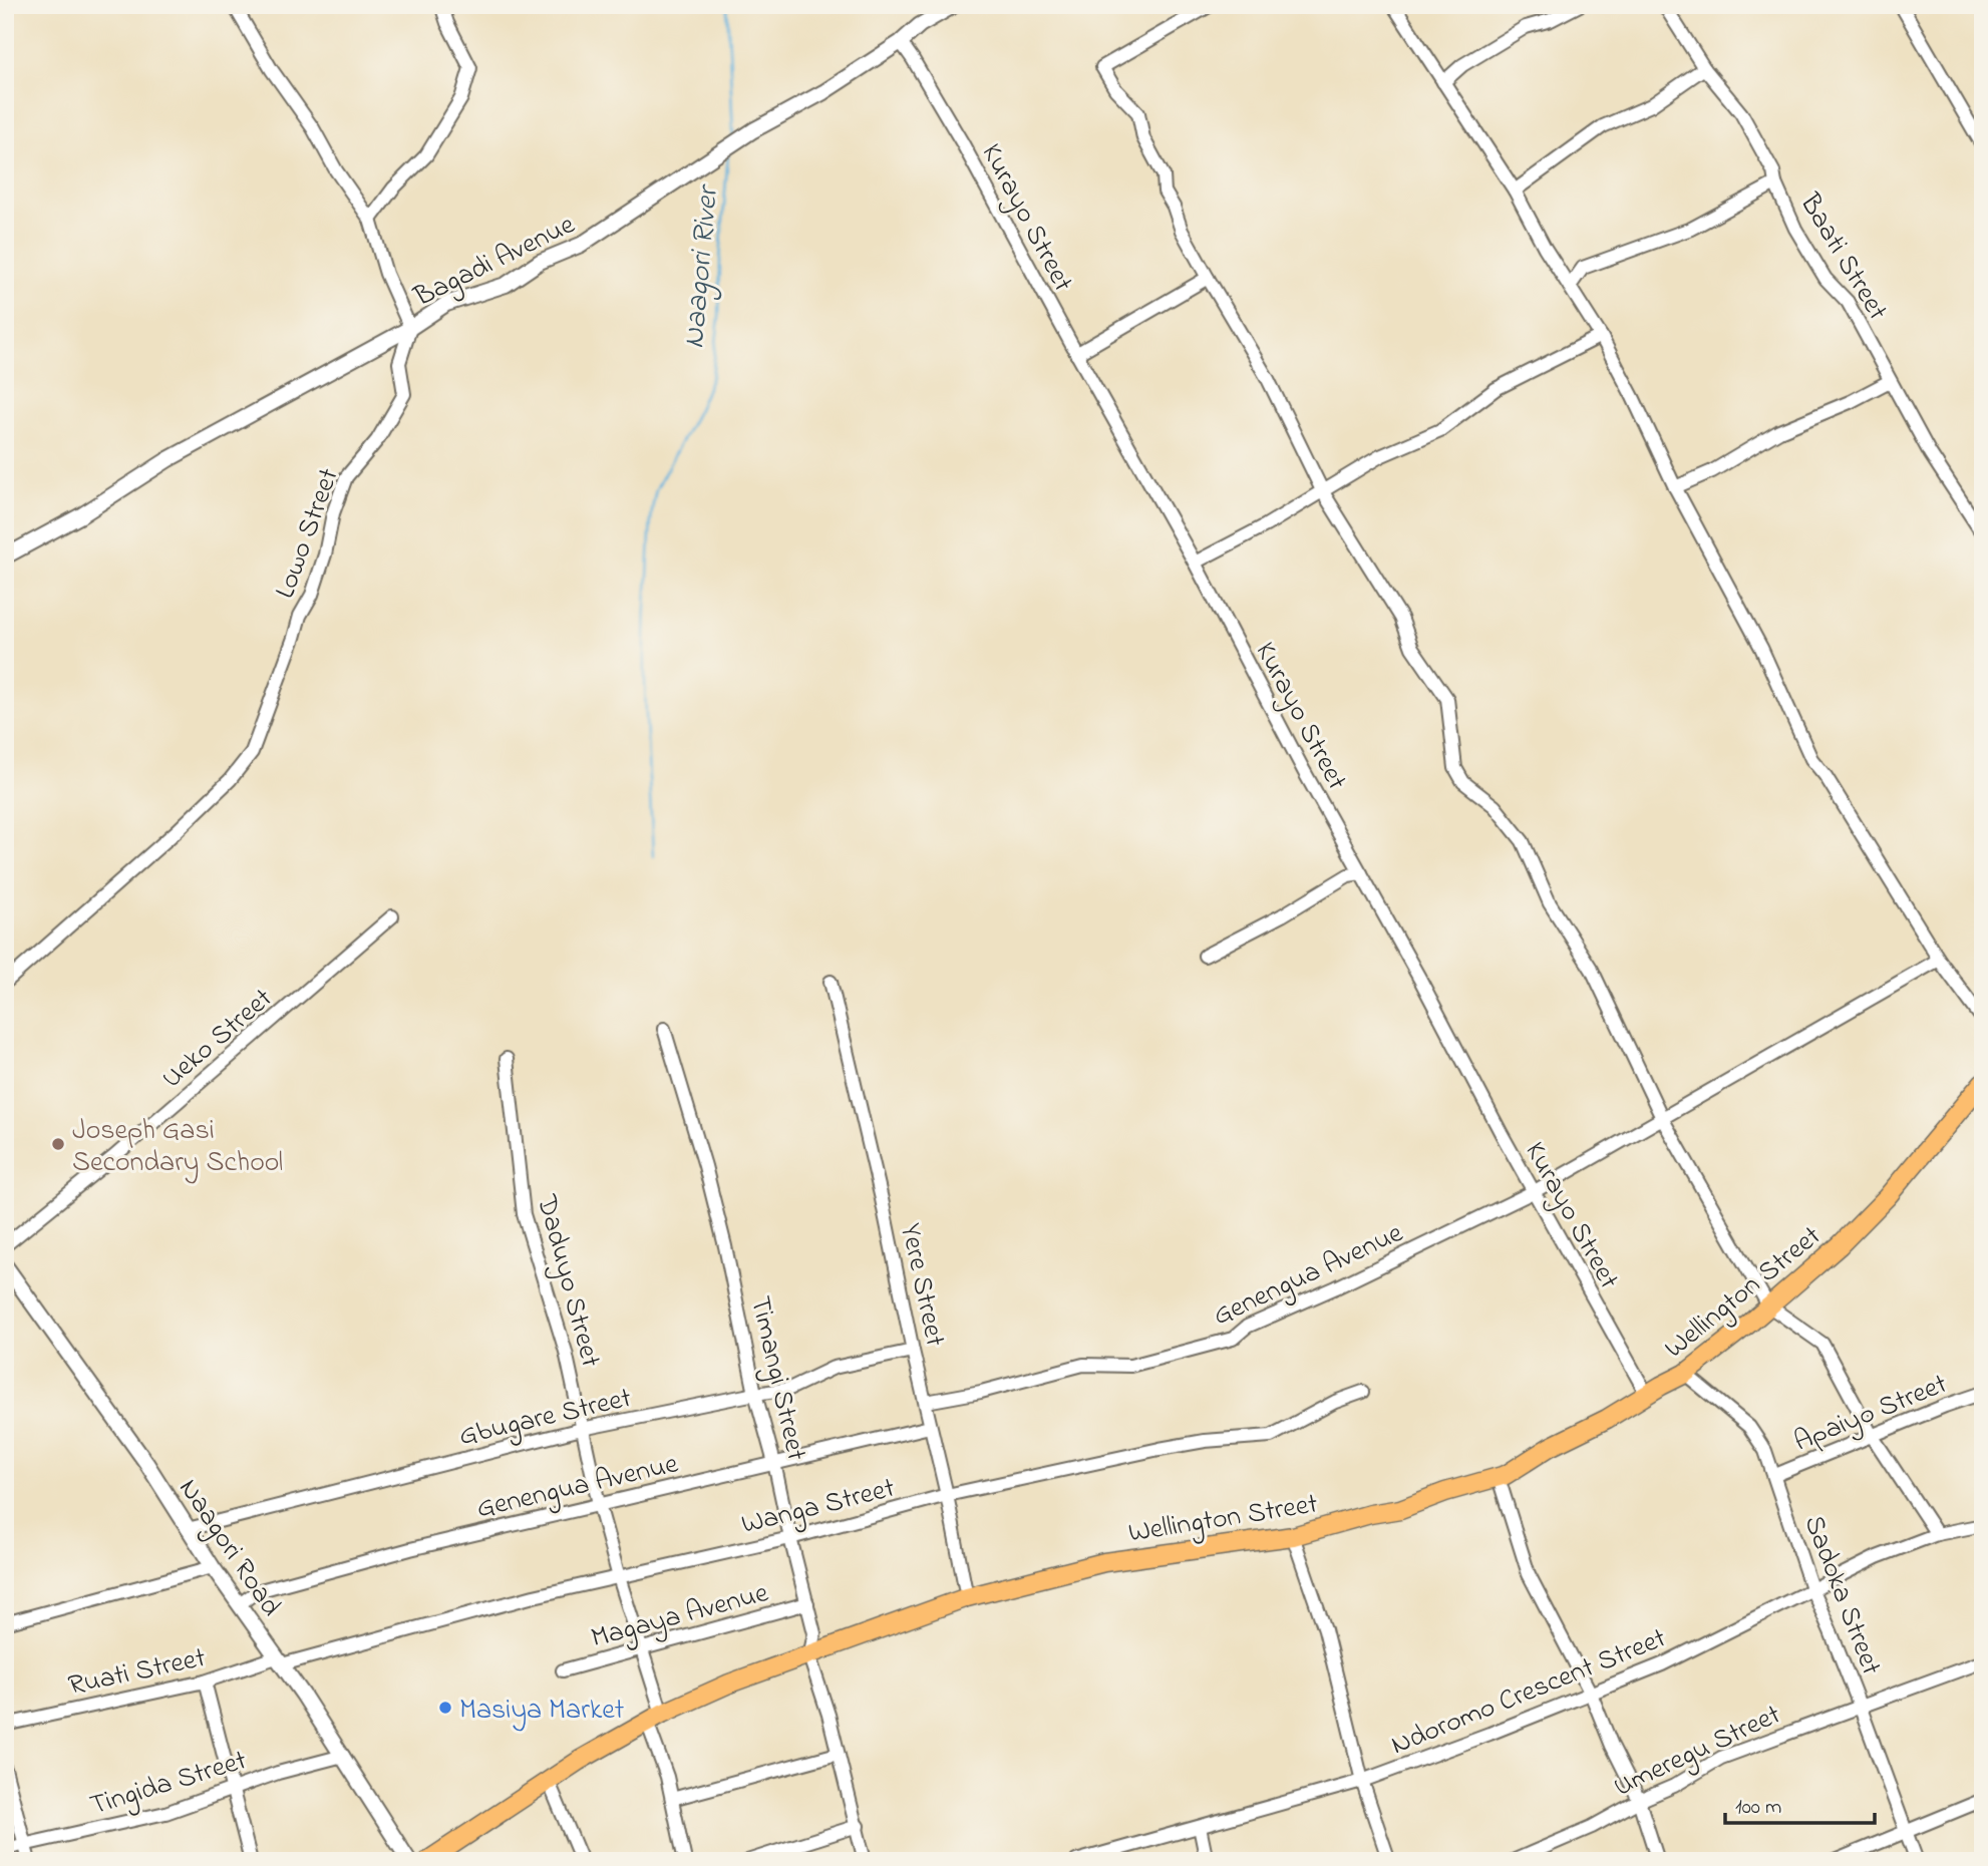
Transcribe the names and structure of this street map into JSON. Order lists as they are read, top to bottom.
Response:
{
  "streets": {
    "main road": ["Wellington Street"],
    "street": [
      "Kurayo Street",
      "Baati Street",
      "Bagadi Avenue",
      "Lowo Street",
      "Ueko Street",
      "Genengua Avenue",
      "Daduyo Street",
      "Yere Street",
      "Timangi Street",
      "Apaiyo Street",
      "Gbugare Street",
      "Wanga Street",
      "Naagori Road",
      "Sadoka Street",
      "Magaya Avenue",
      "Ruati Street",
      "Ndoromo Crescent Street",
      "Umeregu Street",
      "Tingida Street"
    ]
  },
  "crossings": [
    ["Kurayo Street", "Bagadi Avenue"],
    ["Kurayo Street", "Genengua Avenue"],
    ["Kurayo Street", "Wellington Street"],
    ["Bagadi Avenue", "Lowo Street"],
    ["Genengua Avenue", "Daduyo Street"],
    ["Genengua Avenue", "Yere Street"],
    ["Genengua Avenue", "Timangi Street"],
    ["Genengua Avenue", "Naagori Road"],
    ["Daduyo Street", "Wellington Street"],
    ["Daduyo Street", "Gbugare Street"],
    ["Daduyo Street", "Wanga Street"],
    ["Daduyo Street", "Magaya Avenue"],
    ["Yere Street", "Wellington Street"],
    ["Yere Street", "Gbugare Street"],
    ["Yere Street", "Wanga Street"],
    ["Wellington Street", "Timangi Street"],
    ["Wellington Street", "Sadoka Street"],
    ["Timangi Street", "Gbugare Street"],
    ["Timangi Street", "Wanga Street"],
    ["Timangi Street", "Magaya Avenue"],
    ["Apaiyo Street", "Sadoka Street"],
    ["Gbugare Street", "Naagori Road"],
    ["Wanga Street", "Naagori Road"],
    ["Wanga Street", "Ruati Street"],
    ["Naagori Road", "Ruati Street"],
    ["Naagori Road", "Tingida Street"],
    ["Sadoka Street", "Ndoromo Crescent Street"],
    ["Sadoka Street", "Umeregu Street"]
  ],
  "water": ["Naagori River"],
  "places": ["Joseph Gasi Secondary School", "Masiya Market"],
  "scale_bar": "100 m"
}
